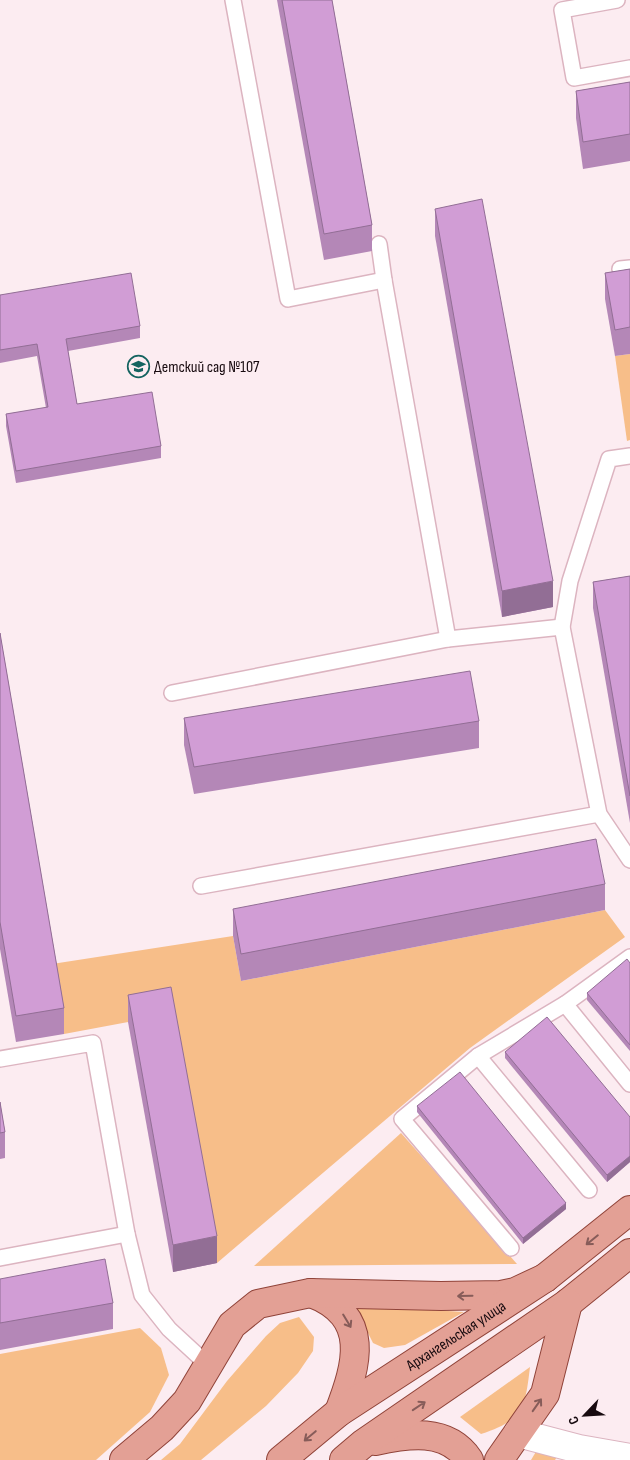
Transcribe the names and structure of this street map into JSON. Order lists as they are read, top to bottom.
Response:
{
  "streets": {
    "main road": ["Архангельская улица"]
  },
  "places": {
    "school or university": ["Детский сад №107"]
  },
  "north": "bottom left"
}
